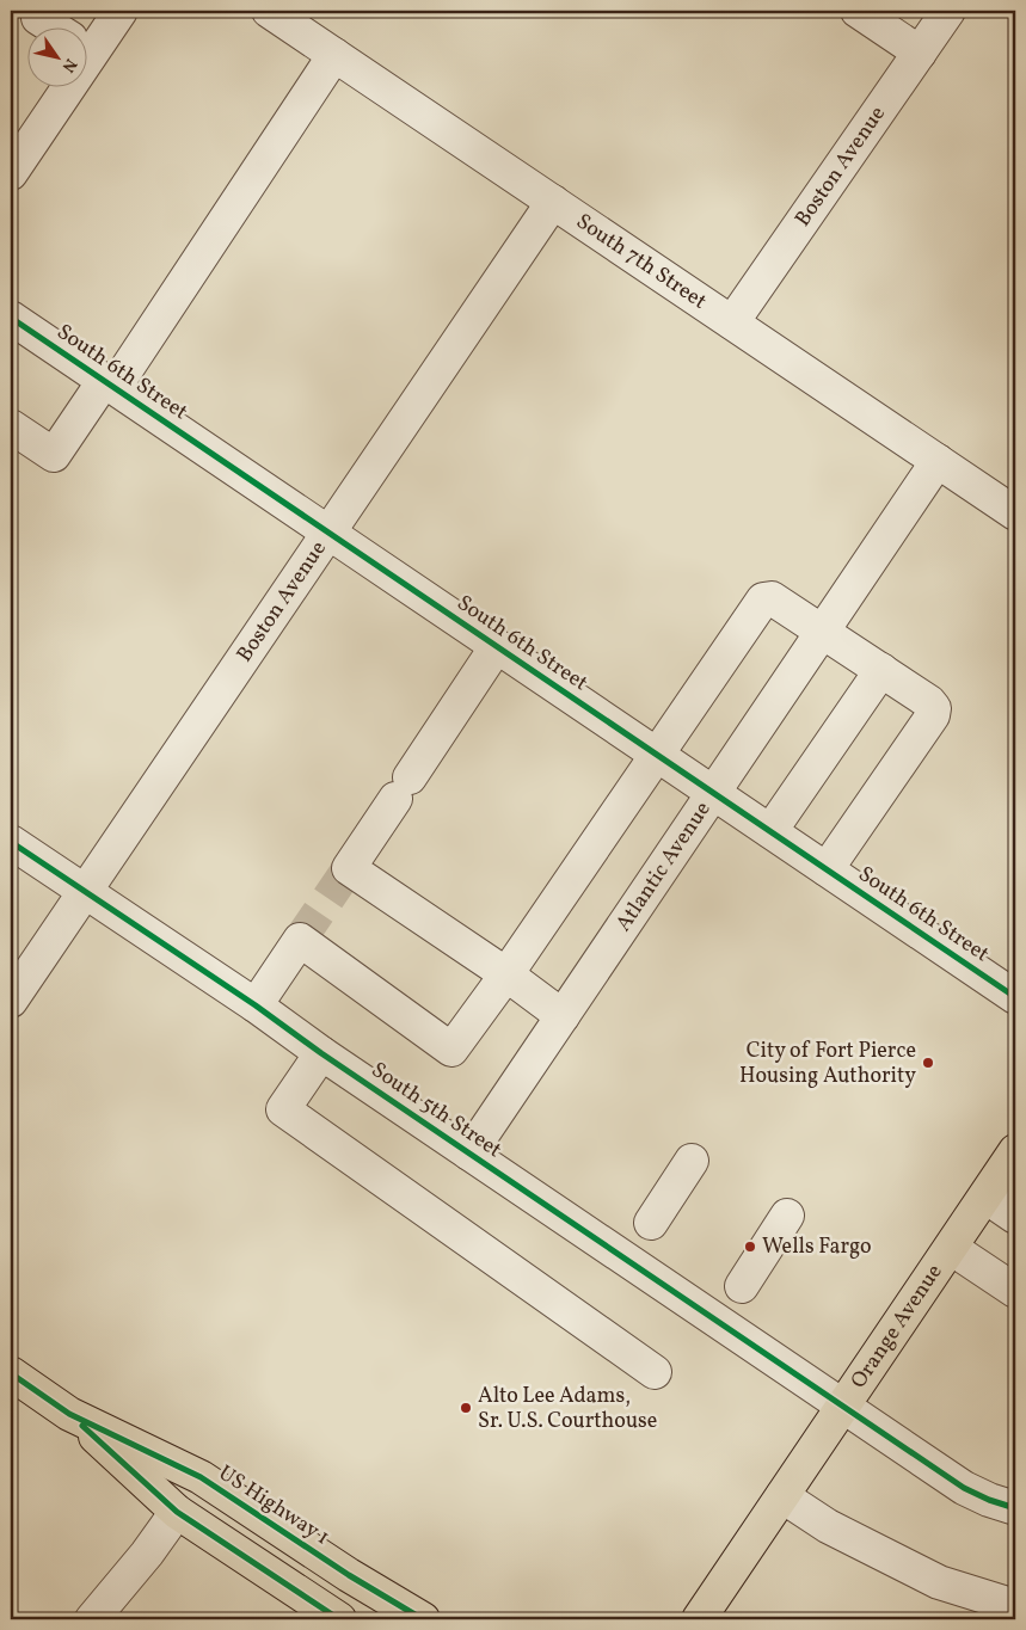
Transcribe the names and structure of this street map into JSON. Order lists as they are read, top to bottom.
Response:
{
  "streets": {
    "main road": ["Orange Avenue", "US Highway 1"],
    "street": [
      "Boston Avenue",
      "South 7th Street",
      "South 6th Street",
      "Atlantic Avenue",
      "South 5th Street"
    ]
  },
  "crossings": [
    ["Boston Avenue", "South 7th Street"],
    ["Boston Avenue", "South 6th Street"],
    ["Boston Avenue", "South 5th Street"],
    ["South 7th Street", "Atlantic Avenue"],
    ["South 6th Street", "Atlantic Avenue"],
    ["Atlantic Avenue", "South 5th Street"],
    ["South 5th Street", "Orange Avenue"]
  ],
  "places": ["City of Fort Pierce Housing Authority", "Wells Fargo", "Alto Lee Adams, Sr. U.S. Courthouse"],
  "north": "bottom right"
}
